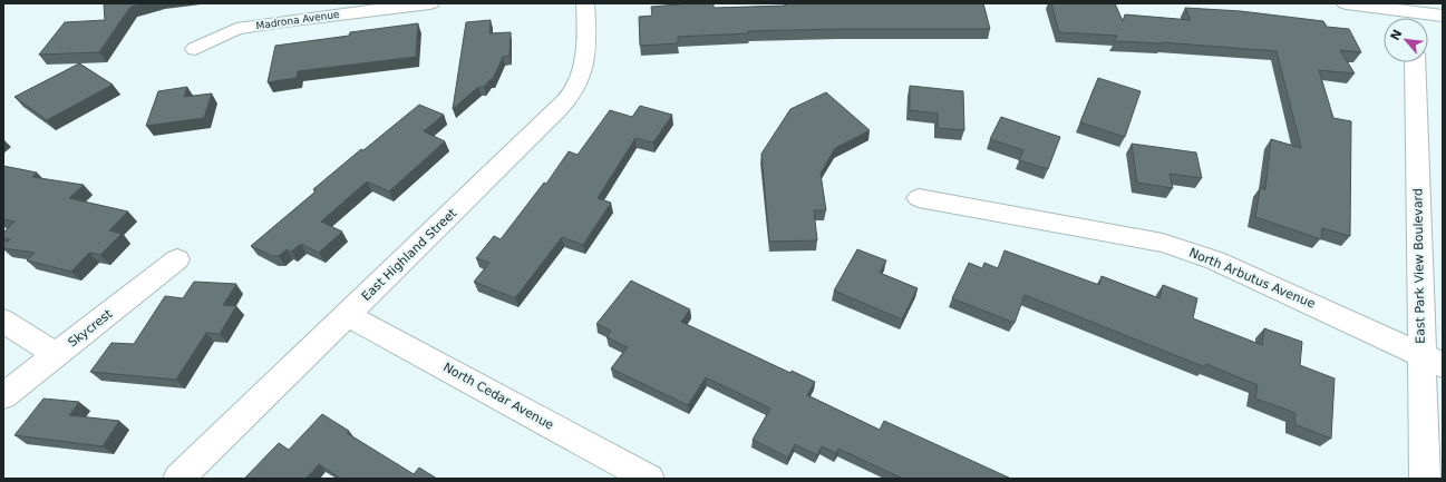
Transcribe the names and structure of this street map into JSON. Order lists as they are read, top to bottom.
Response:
{
  "streets": {
    "street": [
      "Madrona Avenue",
      "East Highland Street",
      "East Park View Boulevard",
      "North Arbutus Avenue",
      "Skycrest",
      "North Cedar Avenue"
    ]
  },
  "crossings": [
    ["East Highland Street", "North Cedar Avenue"],
    ["East Park View Boulevard", "North Arbutus Avenue"]
  ],
  "north": "top left"
}
